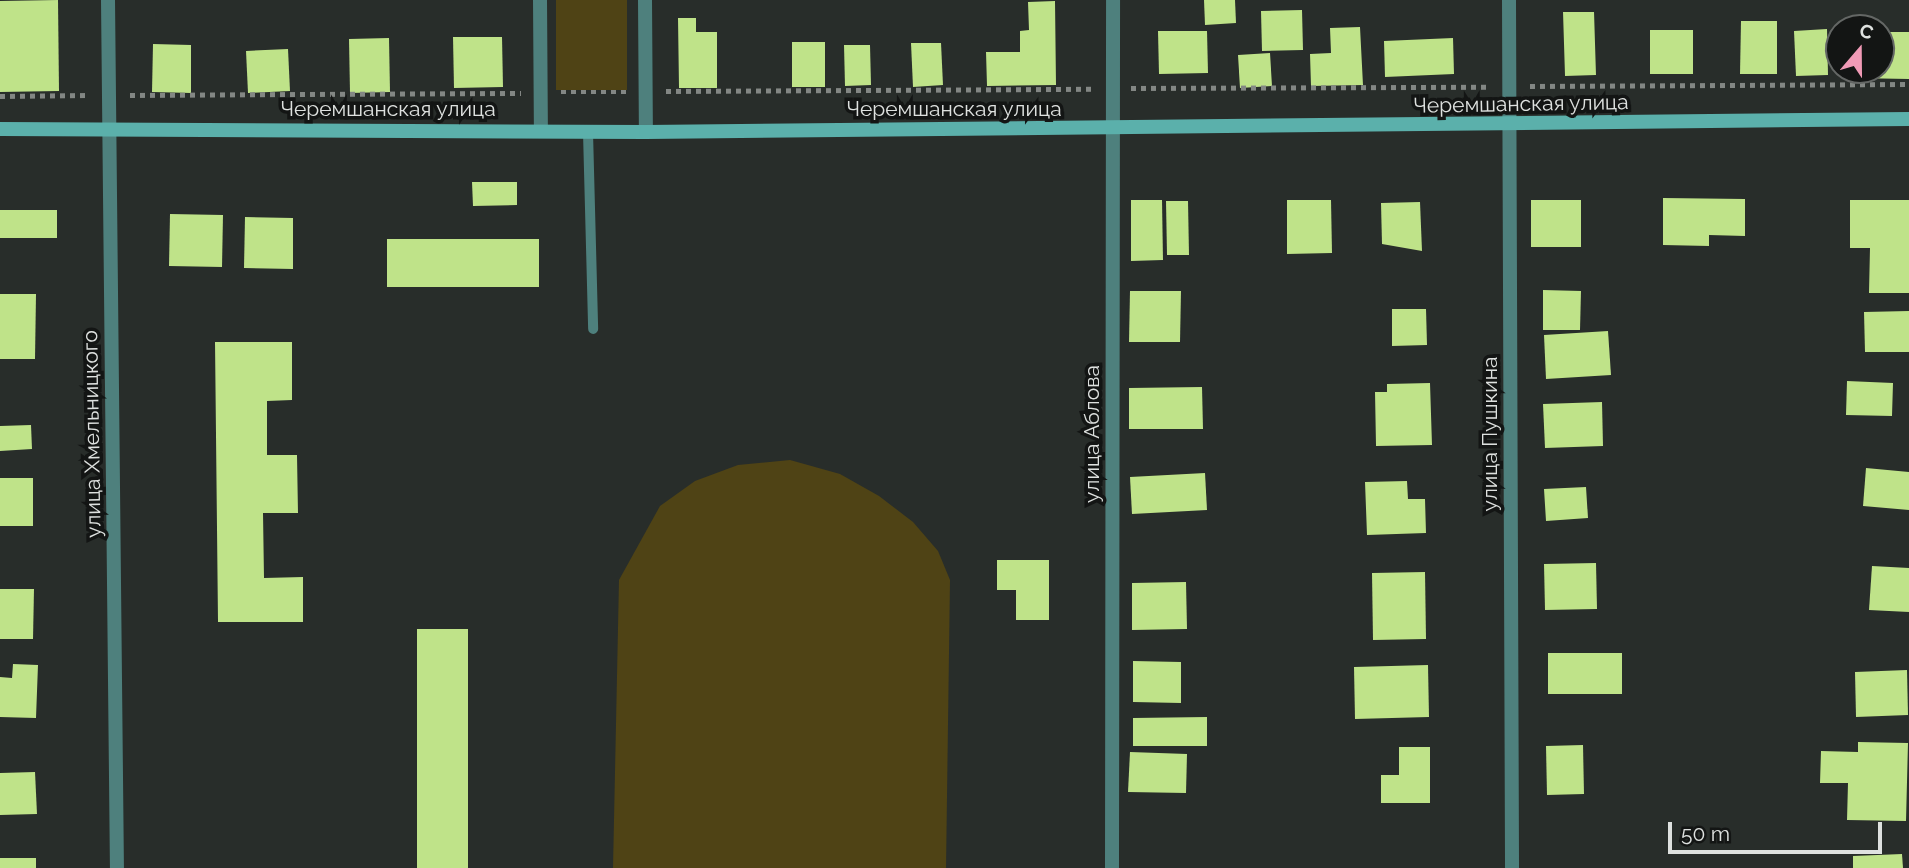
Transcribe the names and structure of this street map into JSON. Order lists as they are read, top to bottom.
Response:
{
  "streets": {
    "main road": ["Черемшанская улица"],
    "street": ["улица Хмельницкого", "улица Аблова", "улица Пушкина"]
  },
  "crossings": [
    ["Черемшанская улица", "улица Хмельницкого"],
    ["Черемшанская улица", "улица Аблова"],
    ["Черемшанская улица", "улица Пушкина"]
  ],
  "scale_bar": "50 m",
  "north": "top"
}
